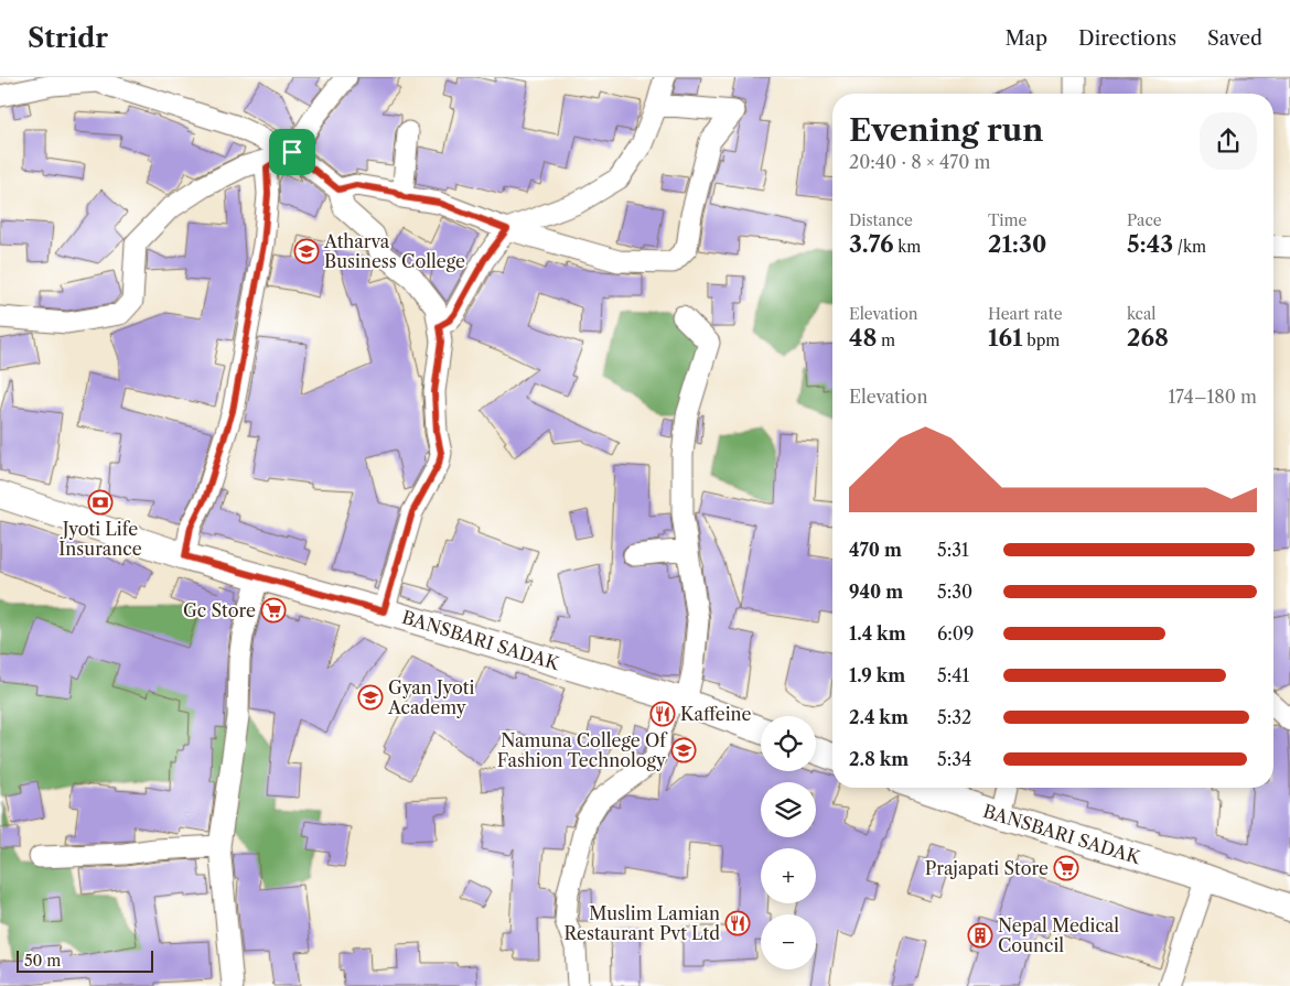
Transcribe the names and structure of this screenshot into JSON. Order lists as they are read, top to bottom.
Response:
{
  "streets": {
    "main road": ["BANSBARI SADAK"]
  },
  "places": {
    "school or university": ["Atharva Business College", "Gyan Jyoti Academy", "Namuna College Of Fashion Technology"],
    "bank": ["Jyoti Life Insurance"],
    "supermarket": ["Gc Store", "Prajapati Store"],
    "restaurant": ["Kaffeine", "Muslim Lamian Restaurant Pvt Ltd"],
    "building": ["Nepal Medical Council"]
  },
  "scale_bar": "50 m",
  "page": {
    "header": "Stridr",
    "nav": ["Map", "Directions", "Saved"],
    "heading": ["Evening run", "20:40 · 8 × 470 m"],
    "stats": [
      ["Distance", "3.76 km"],
      ["Time", "21:30"],
      ["Pace", "5:43 /km"],
      ["Elevation", "48 m"],
      ["Heart rate", "161 bpm"],
      ["kcal", "268"]
    ],
    "chart": ["Elevation", "174–180 m"],
    "list": [
      {
        "name": "470 m",
        "note": "5:31"
      },
      {
        "name": "940 m",
        "note": "5:30"
      },
      {
        "name": "1.4 km",
        "note": "6:09"
      },
      {
        "name": "1.9 km",
        "note": "5:41"
      },
      {
        "name": "2.4 km",
        "note": "5:32"
      },
      {
        "name": "2.8 km",
        "note": "5:34"
      }
    ],
    "map_buttons": ["+", "−"],
    "scale": "50 m"
  }
}
